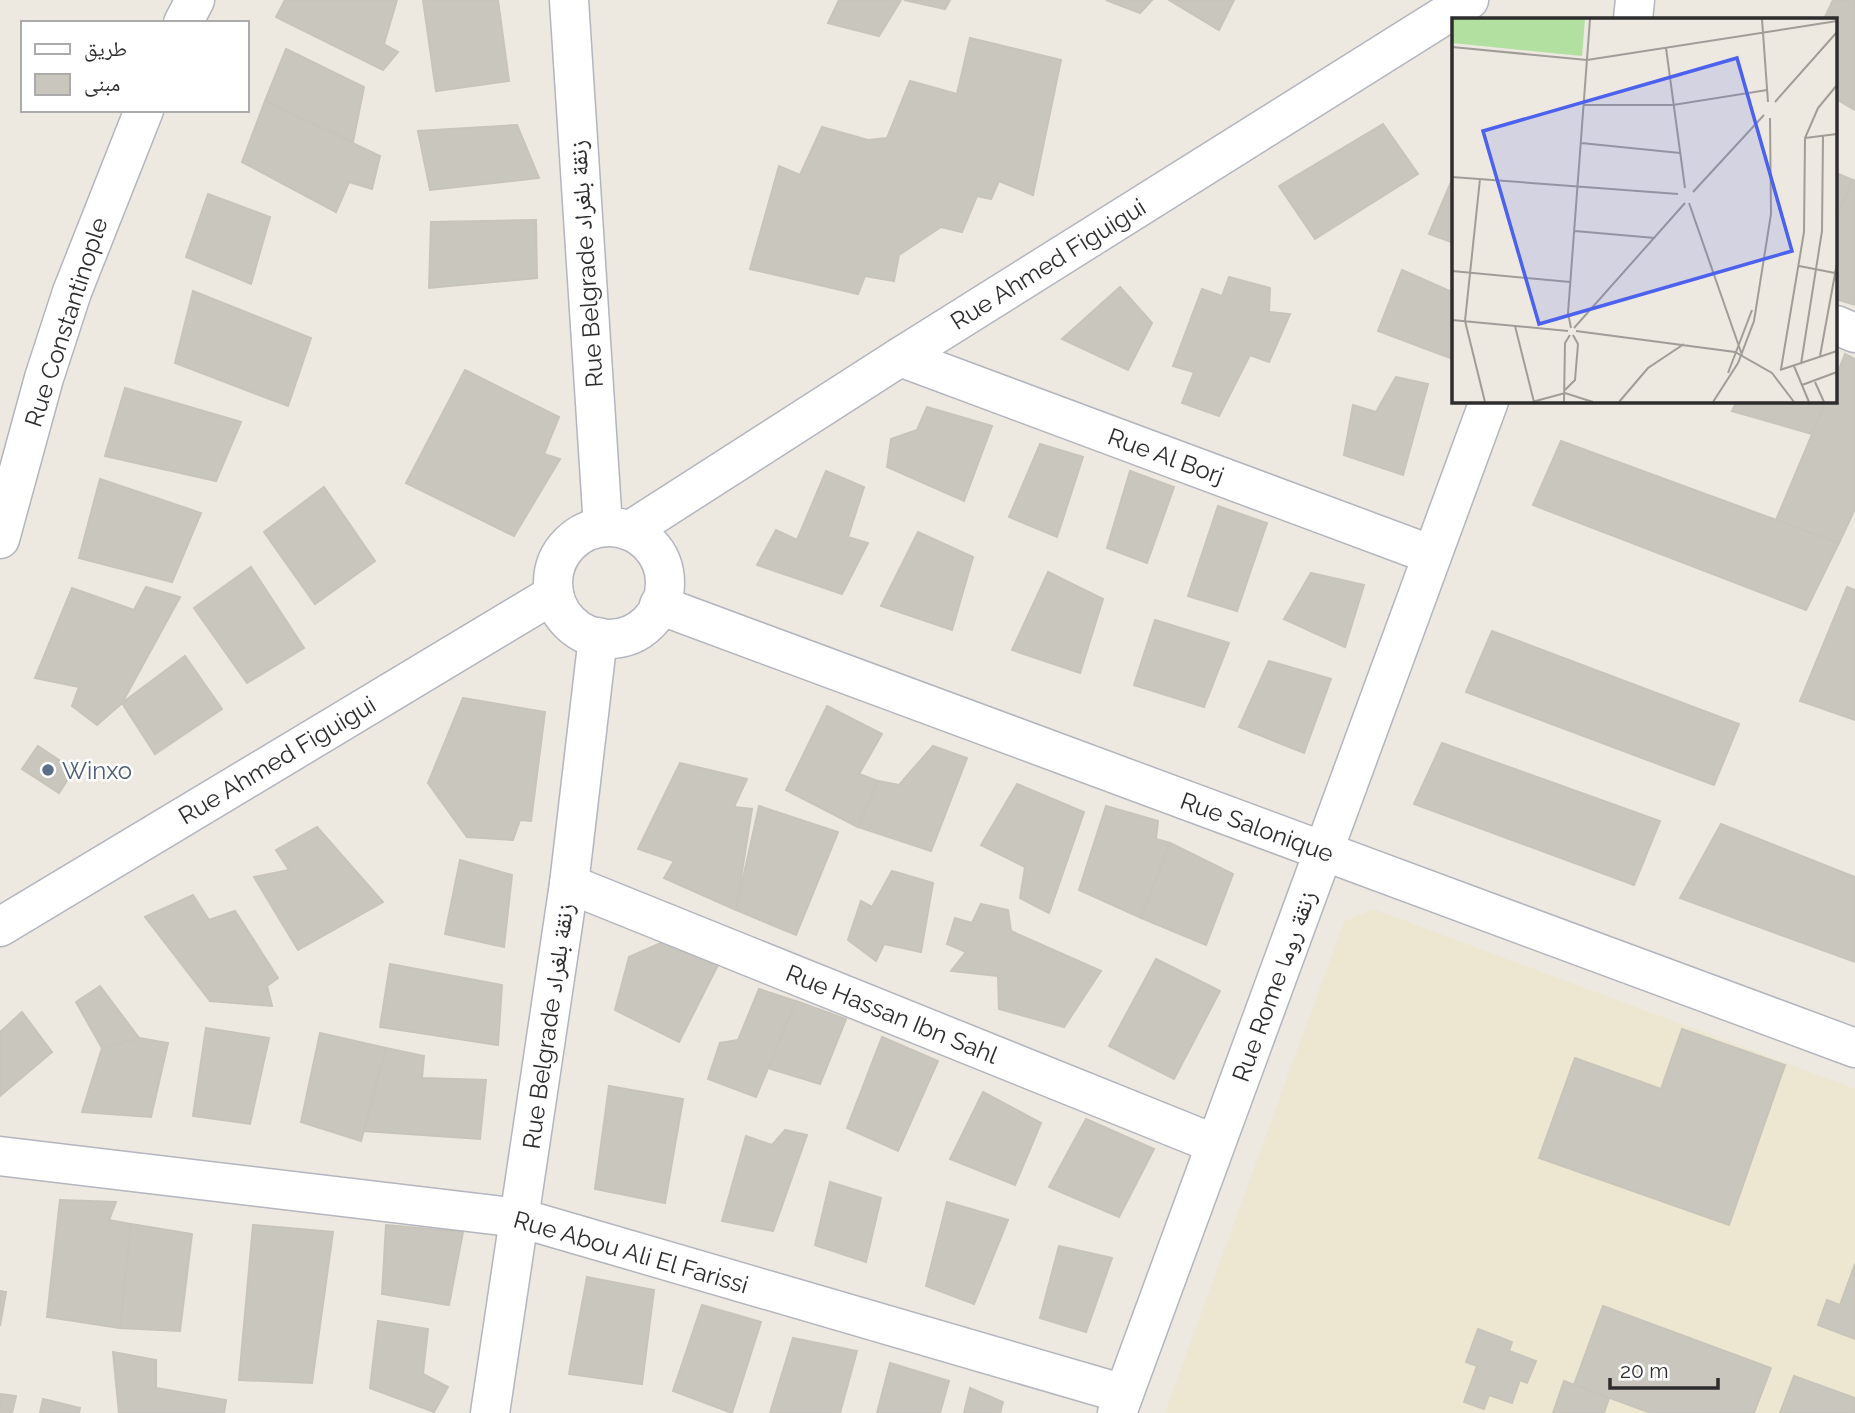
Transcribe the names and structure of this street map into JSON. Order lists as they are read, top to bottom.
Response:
{
  "streets": {
    "street": [
      "Rue Belgrade زنقة بلغراد",
      "Rue Ahmed Figuigui",
      "Rue Constantinople",
      "Rue Al Borj",
      "Rue Salonique",
      "Rue Rome زنقة روما",
      "Rue Hassan Ibn Sahl",
      "Rue Abou Ali El Farissi"
    ]
  },
  "crossings": [
    ["Rue Belgrade زنقة بلغراد", "Rue Ahmed Figuigui"],
    ["Rue Belgrade زنقة بلغراد", "Rue Salonique"],
    ["Rue Belgrade زنقة بلغراد", "Rue Hassan Ibn Sahl"],
    ["Rue Belgrade زنقة بلغراد", "Rue Abou Ali El Farissi"],
    ["Rue Ahmed Figuigui", "Rue Al Borj"],
    ["Rue Ahmed Figuigui", "Rue Salonique"],
    ["Rue Al Borj", "Rue Rome زنقة روما"],
    ["Rue Salonique", "Rue Rome زنقة روما"],
    ["Rue Rome زنقة روما", "Rue Hassan Ibn Sahl"],
    ["Rue Rome زنقة روما", "Rue Abou Ali El Farissi"]
  ],
  "places": ["Winxo"],
  "legend": ["طريق", "مبنى"],
  "scale_bar": "20 m"
}
